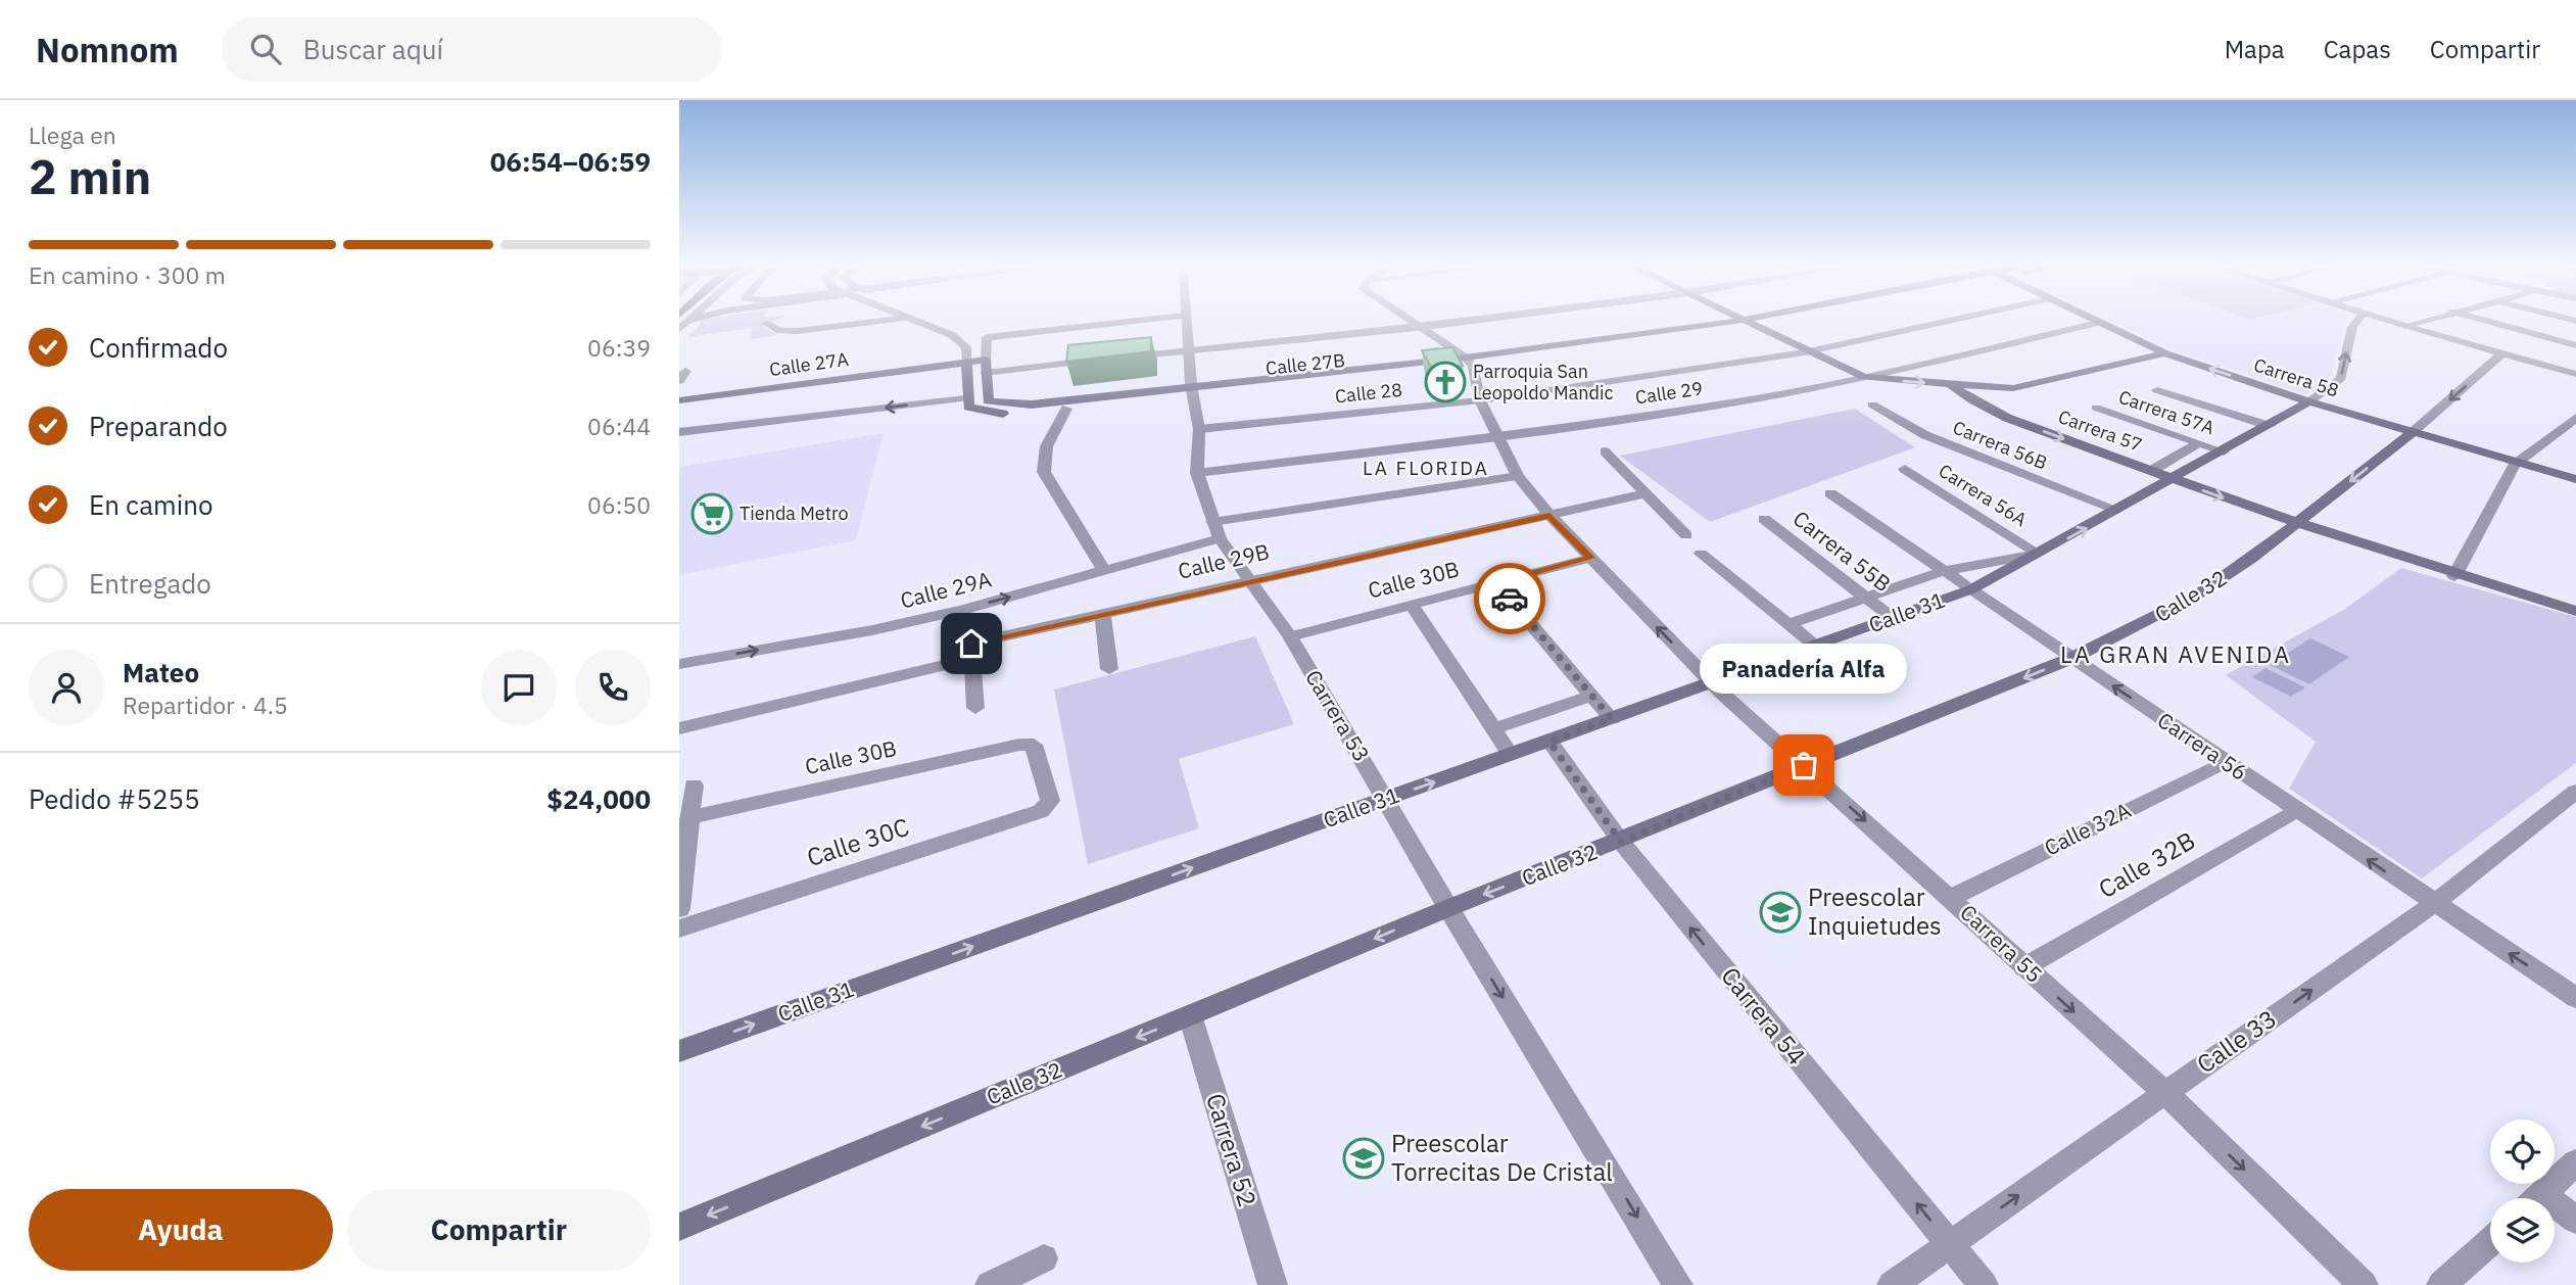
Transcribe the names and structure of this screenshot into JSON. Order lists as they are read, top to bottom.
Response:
{
  "streets": {
    "main road": [
      "Calle 27A",
      "Calle 27B",
      "Carrera 58",
      "Carrera 57",
      "Calle 32",
      "Calle 31"
    ],
    "street": [
      "Calle 28",
      "Calle 29",
      "Carrera 57A",
      "Carrera 56B",
      "Carrera 56A",
      "Carrera 55B",
      "Calle 29B",
      "Calle 30B",
      "Calle 29A",
      "Carrera 53",
      "Carrera 56",
      "Calle 32A",
      "Calle 30C",
      "Calle 32B",
      "Carrera 55",
      "Carrera 54",
      "Calle 33",
      "Carrera 52"
    ]
  },
  "crossings": [
    ["Calle 27A", "Calle 27B"],
    ["Calle 27B", "Carrera 57"],
    ["Calle 27B", "Carrera 53"],
    ["Calle 27B", "Carrera 55"],
    ["Carrera 58", "Calle 29"],
    ["Carrera 58", "Calle 32"],
    ["Carrera 58", "Calle 31"],
    ["Calle 28", "Carrera 57"],
    ["Calle 28", "Carrera 53"],
    ["Calle 28", "Carrera 55"],
    ["Calle 29", "Carrera 57"],
    ["Calle 29", "Carrera 53"],
    ["Calle 29", "Carrera 55"],
    ["Carrera 57A", "Calle 31"],
    ["Carrera 57", "Calle 32"],
    ["Carrera 57", "Calle 31"],
    ["Carrera 56B", "Calle 31"],
    ["Carrera 56A", "Calle 31"],
    ["Carrera 55B", "Calle 31"],
    ["Calle 29B", "Carrera 53"],
    ["Calle 29B", "Carrera 55"],
    ["Calle 30B", "Carrera 53"],
    ["Calle 30B", "Calle 30C"],
    ["Calle 30B", "Carrera 55"],
    ["Calle 29A", "Carrera 53"],
    ["Calle 32", "Carrera 53"],
    ["Calle 32", "Carrera 56"],
    ["Calle 32", "Carrera 55"],
    ["Calle 32", "Carrera 54"],
    ["Calle 32", "Carrera 52"],
    ["Calle 31", "Carrera 53"],
    ["Calle 31", "Carrera 56"],
    ["Calle 31", "Carrera 55"],
    ["Calle 31", "Carrera 54"],
    ["Carrera 56", "Calle 32A"],
    ["Carrera 56", "Calle 32B"],
    ["Carrera 56", "Calle 33"],
    ["Calle 32A", "Carrera 55"],
    ["Calle 32B", "Carrera 55"],
    ["Carrera 55", "Calle 33"],
    ["Carrera 54", "Calle 33"]
  ],
  "one_way": [
    "Carrera 57",
    "Calle 32",
    "Calle 31",
    "Carrera 53",
    "Carrera 56",
    "Carrera 54",
    "Calle 33"
  ],
  "districts": ["LA FLORIDA", "LA GRAN AVENIDA"],
  "places": {
    "church": ["Parroquia San Leopoldo Mandic"],
    "supermarket": ["Tienda Metro"],
    "other": ["Panadería Alfa"],
    "school or university": ["Preescolar Inquietudes", "Preescolar Torrecitas De Cristal"]
  },
  "page": {
    "header": "Nomnom",
    "search": "Buscar aquí",
    "nav": ["Mapa", "Capas", "Compartir"],
    "heading": ["2 min", "Llega en", "06:54–06:59"],
    "panel": [
      "Mateo",
      "Repartidor · 4.5",
      "Pedido #5255",
      "$24,000"
    ],
    "bar": "En camino · 300 m",
    "list": [
      ["Confirmado", "06:39"],
      ["Preparando", "06:44"],
      ["En camino", "06:50"],
      "Entregado"
    ],
    "bubble": "Panadería Alfa",
    "buttons": ["Ayuda", "Compartir"]
  }
}
